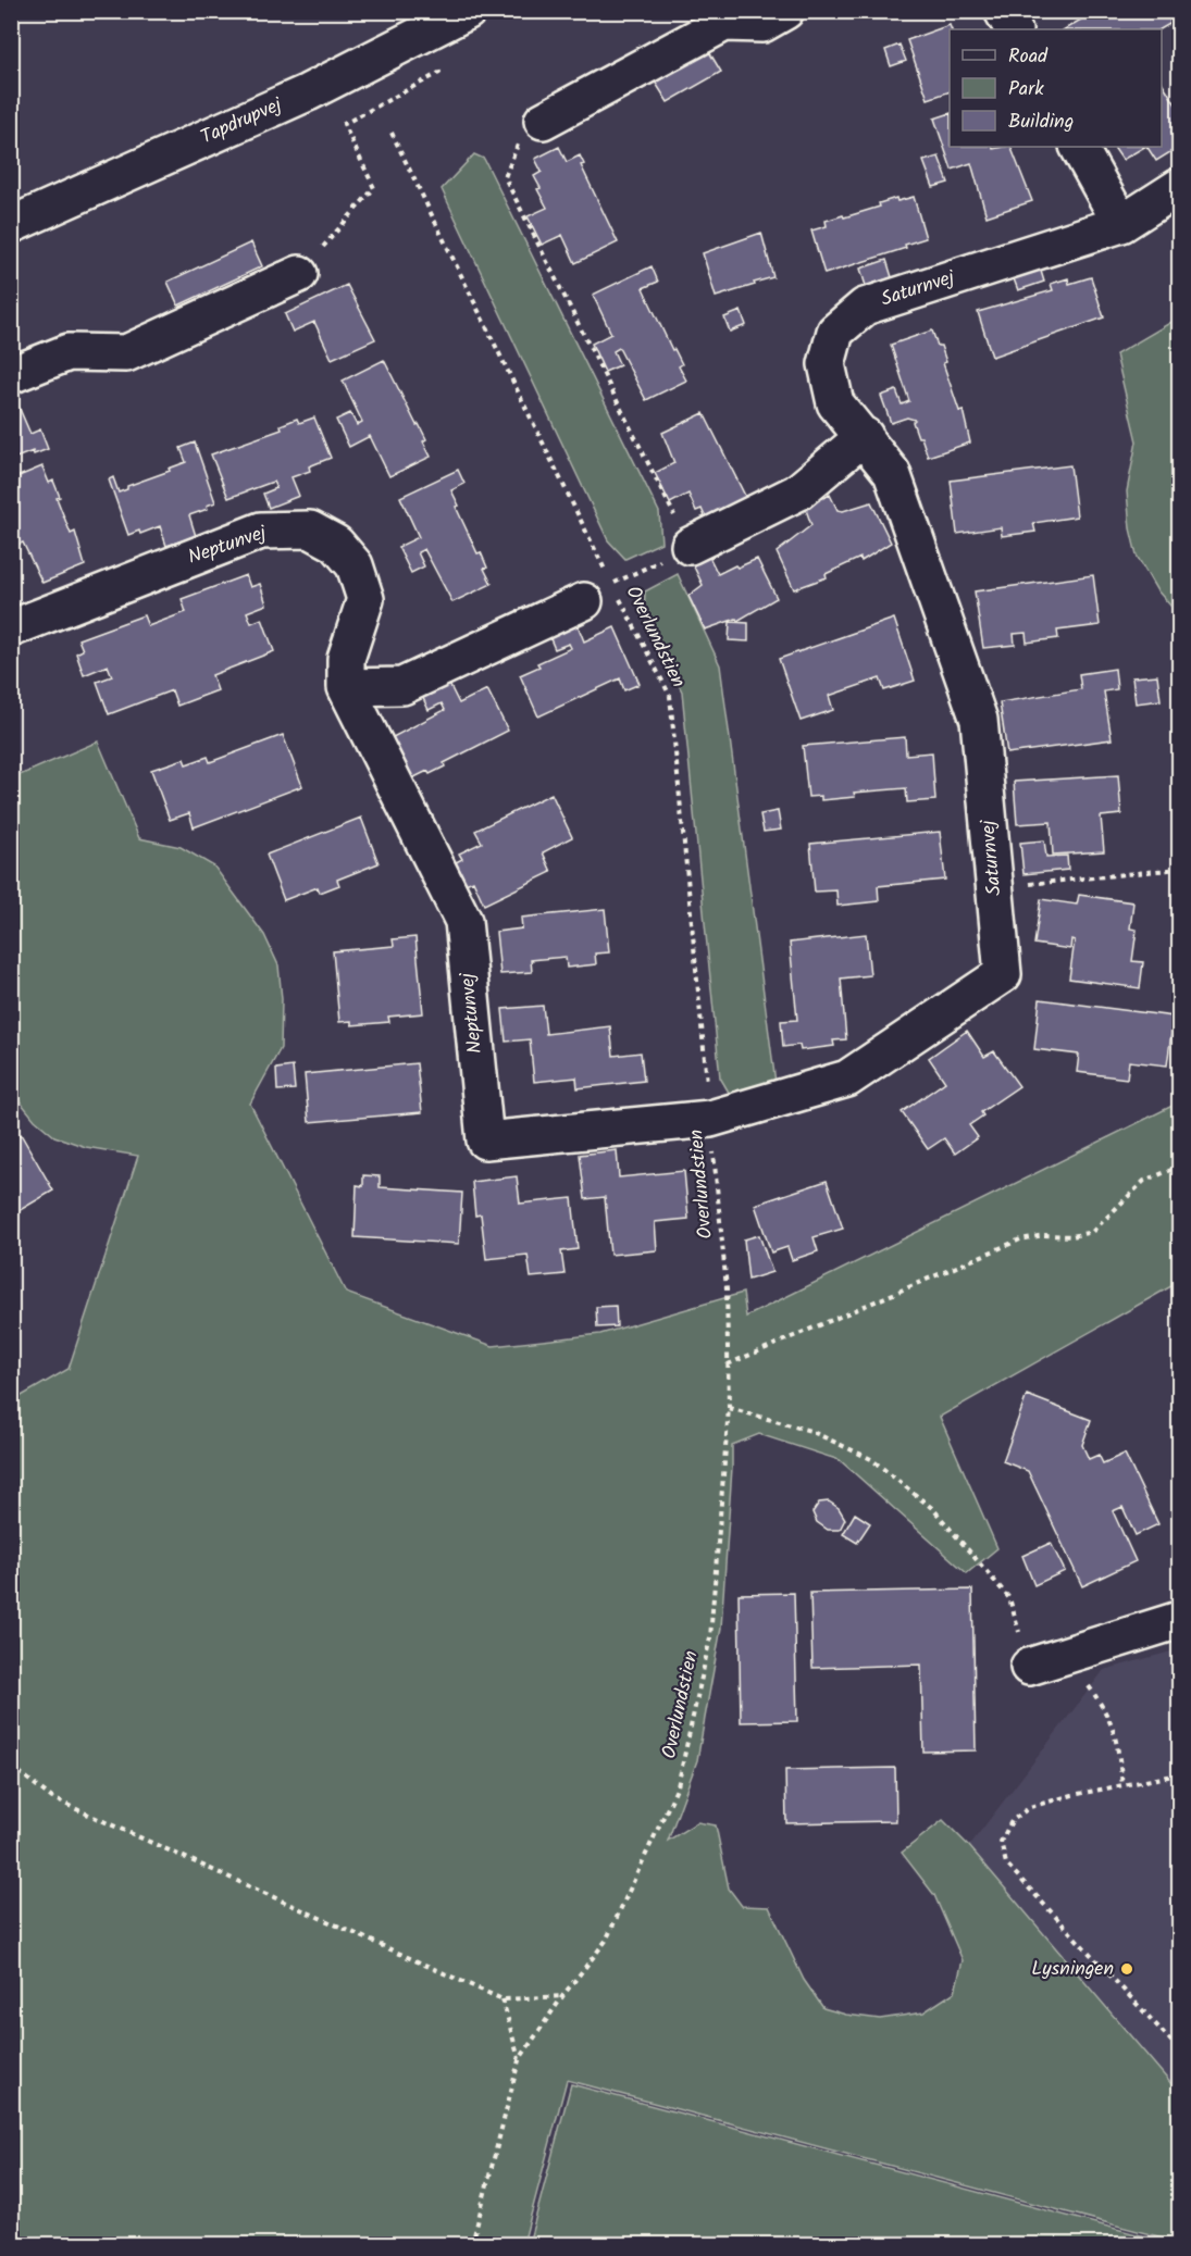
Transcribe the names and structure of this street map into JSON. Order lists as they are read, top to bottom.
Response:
{
  "streets": {
    "street": ["Tapdrupvej", "Saturnvej", "Neptunvej"],
    "path": ["Overlundstien"]
  },
  "crossings": [
    ["Saturnvej", "Neptunvej"],
    ["Saturnvej", "Overlundstien"],
    ["Neptunvej", "Overlundstien"]
  ],
  "places": ["Lysningen"],
  "legend": ["Road", "Park", "Building"]
}
